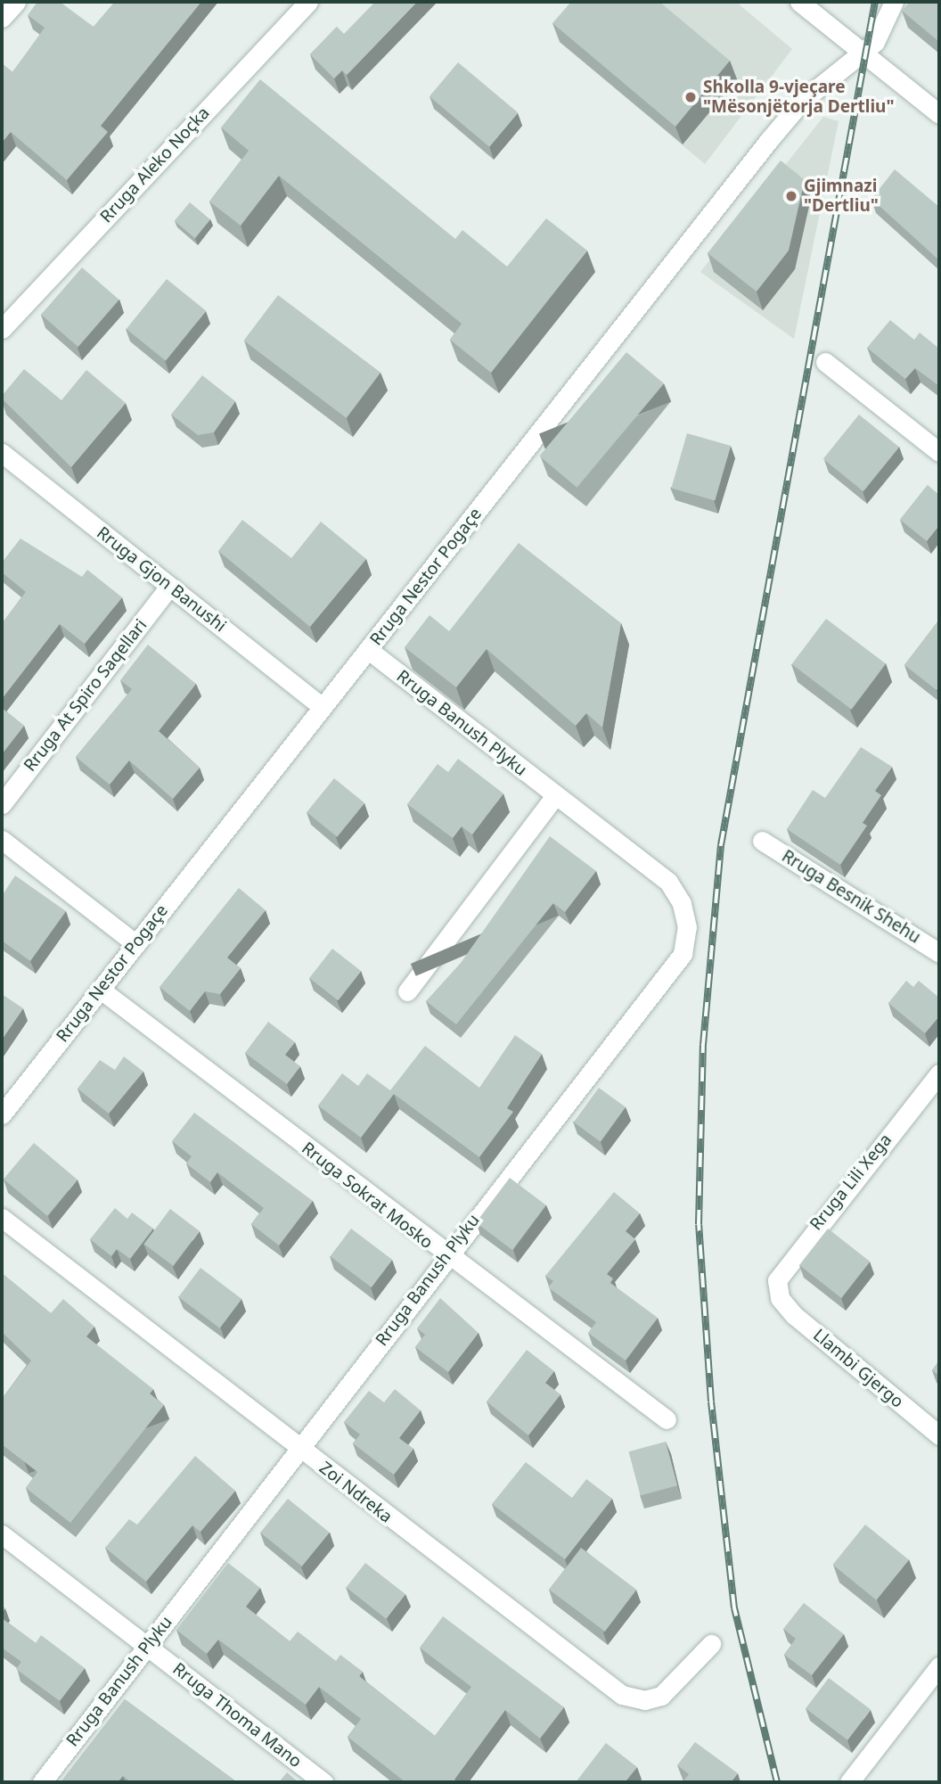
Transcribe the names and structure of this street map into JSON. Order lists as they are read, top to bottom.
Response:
{
  "streets": {
    "street": [
      "Rruga Aleko Noçka",
      "Rruga Nestor Pogaçe",
      "Rruga Gjon Banushi",
      "Rruga At Spiro Saqellari",
      "Rruga Banush Plyku",
      "Rruga Besnik Shehu",
      "Rruga Lili Xega",
      "Rruga Sokrat Mosko",
      "Llambi Gjergo",
      "Zoi Ndreka",
      "Rruga Thoma Mano"
    ]
  },
  "crossings": [
    ["Rruga Nestor Pogaçe", "Rruga Gjon Banushi"],
    ["Rruga Nestor Pogaçe", "Rruga Banush Plyku"],
    ["Rruga Nestor Pogaçe", "Rruga Sokrat Mosko"],
    ["Rruga Gjon Banushi", "Rruga At Spiro Saqellari"],
    ["Rruga Banush Plyku", "Rruga Sokrat Mosko"],
    ["Rruga Banush Plyku", "Zoi Ndreka"],
    ["Rruga Banush Plyku", "Rruga Thoma Mano"],
    ["Rruga Lili Xega", "Llambi Gjergo"]
  ],
  "places": ["Shkolla 9-vjeçare \"Mësonjëtorja Dertliu\"", "Gjimnazi \"Dertliu\""]
}
